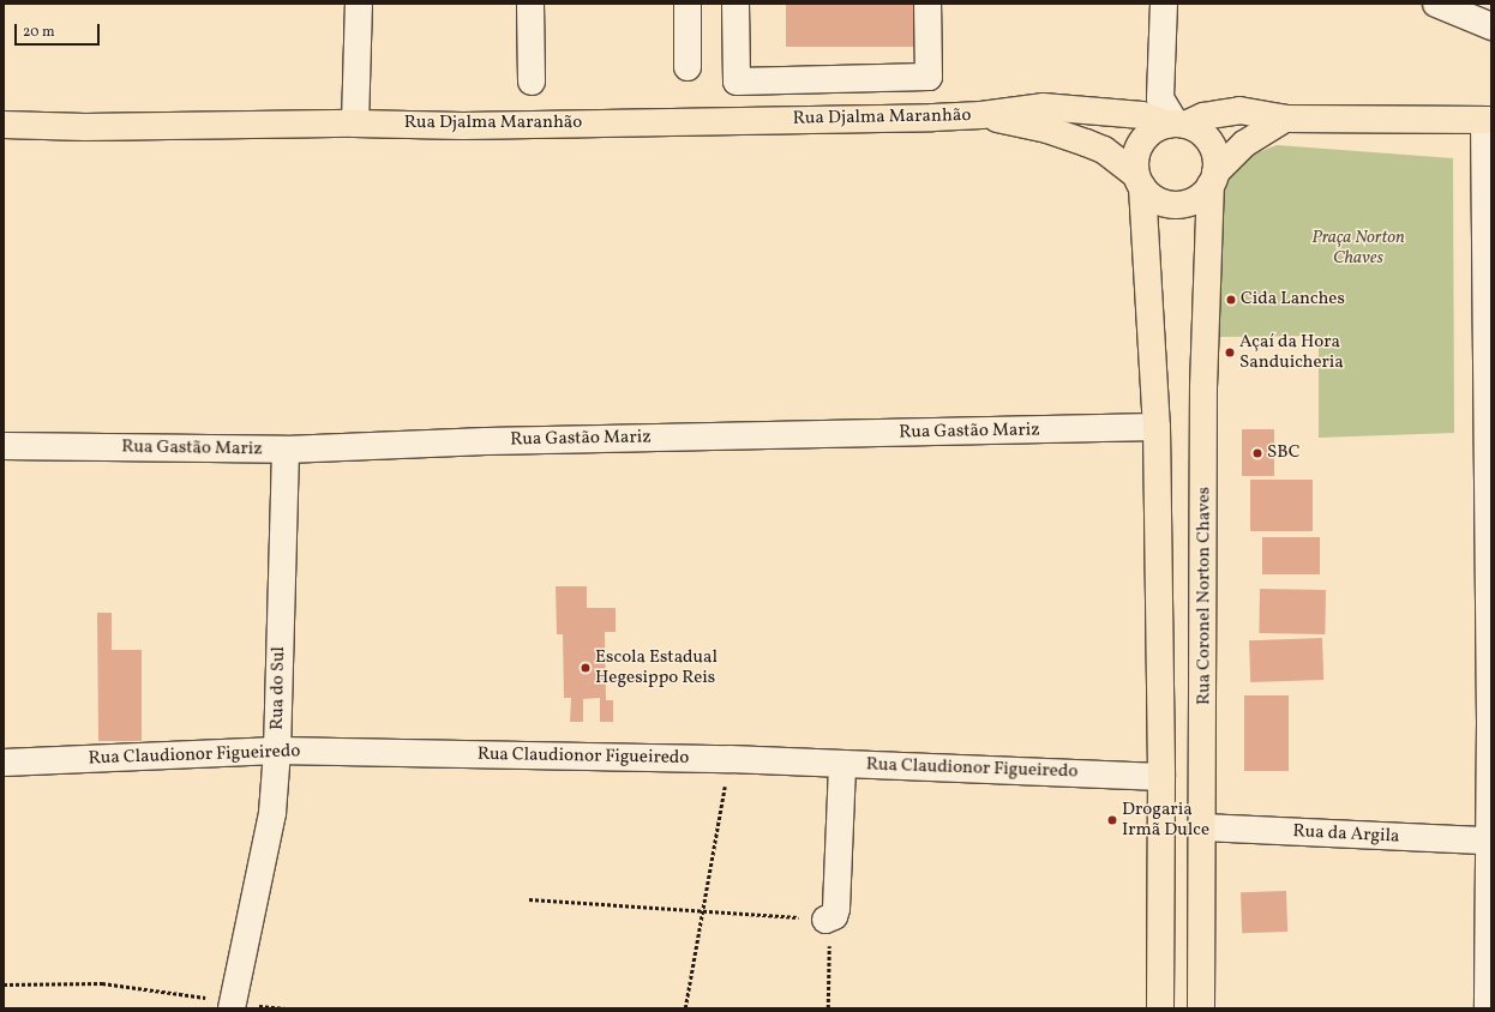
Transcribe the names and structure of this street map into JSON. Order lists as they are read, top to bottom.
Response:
{
  "streets": {
    "main road": ["Rua Djalma Maranhão", "Rua Coronel Norton Chaves"],
    "street": [
      "Rua Gastão Mariz",
      "Rua do Sul",
      "Rua Claudionor Figueiredo",
      "Rua da Argila"
    ]
  },
  "crossings": [
    ["Rua Djalma Maranhão", "Rua Coronel Norton Chaves"],
    ["Rua Gastão Mariz", "Rua do Sul"],
    ["Rua Coronel Norton Chaves", "Rua da Argila"],
    ["Rua do Sul", "Rua Claudionor Figueiredo"]
  ],
  "parks": ["Praça Norton Chaves"],
  "places": [
    "Cida Lanches",
    "Açaí da Hora Sanduicheria",
    "SBC",
    "Escola Estadual Hegesippo Reis",
    "Drogaria Irmã Dulce"
  ],
  "scale_bar": "20 m"
}
